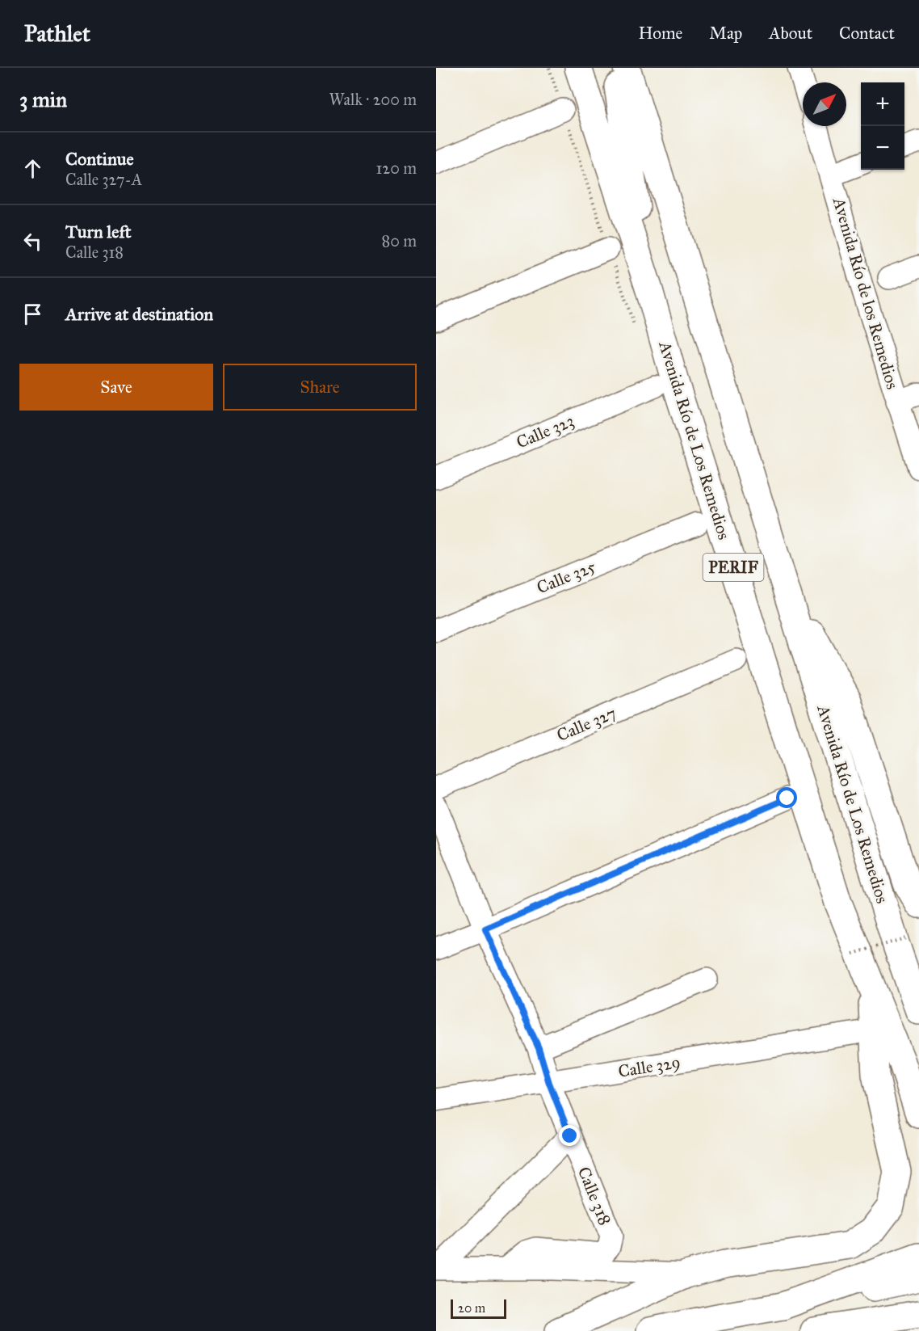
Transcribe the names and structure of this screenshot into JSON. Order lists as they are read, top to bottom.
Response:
{
  "streets": {
    "main road": ["Avenida Río de Los Remedios", "PERIF"],
    "street": [
      "Avenida Río de los Remedios",
      "Calle 323",
      "Calle 325",
      "Calle 327",
      "Calle 329",
      "Calle 318"
    ]
  },
  "crossings": [
    ["Calle 329", "Calle 318"]
  ],
  "scale_bar": "20 m",
  "north": "top right",
  "page": {
    "header": "Pathlet",
    "nav": [
      "Home",
      "Map",
      "About",
      "Contact"
    ],
    "heading": ["3 min", "Walk · 200 m"],
    "map_buttons": ["+", "−"],
    "list": [
      ["Continue", "Calle 327-A", "120 m"],
      ["Turn left", "Calle 318", "80 m"],
      "Arrive at destination"
    ],
    "buttons": ["Save", "Share"],
    "scale": "20 m"
  }
}
